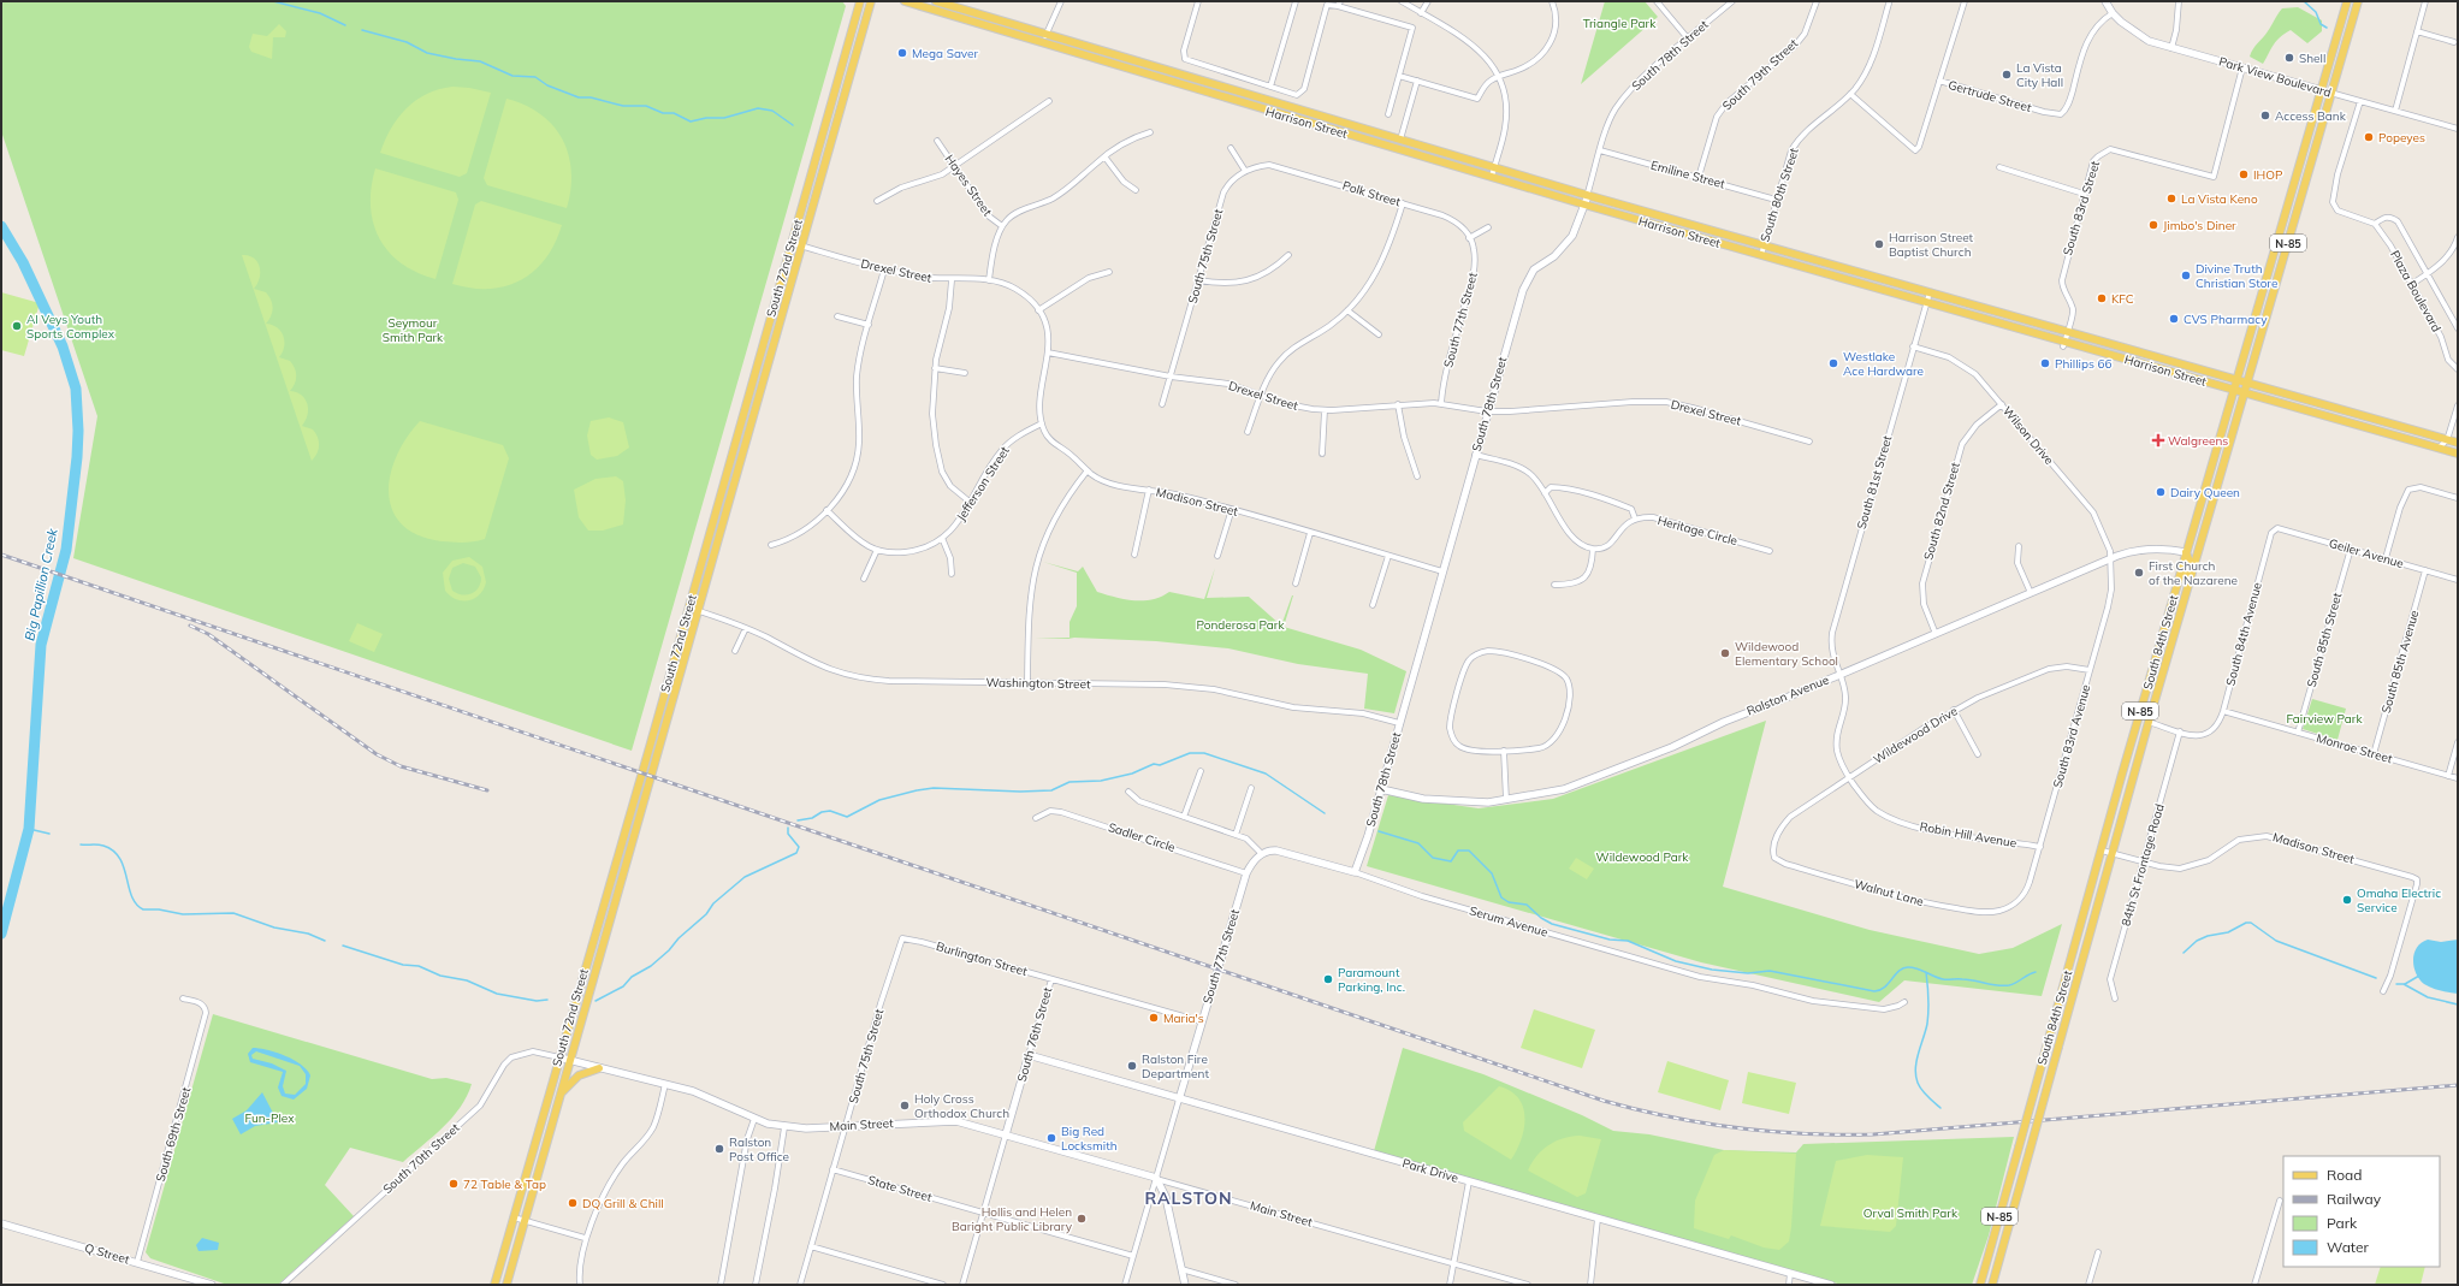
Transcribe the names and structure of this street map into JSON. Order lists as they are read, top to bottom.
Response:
{
  "streets": {
    "main road": [
      "Harrison Street",
      "N-85",
      "South 72nd Street",
      "South 84th Street"
    ],
    "street": [
      "South 78th Street",
      "South 79th Street",
      "Park View Boulevard",
      "Gertrude Street",
      "Emiline Street",
      "Hayes Street",
      "Polk Street",
      "South 80th Street",
      "South 83rd Street",
      "South 75th Street",
      "Drexel Street",
      "Plaza Boulevard",
      "South 77th Street",
      "Wilson Drive",
      "South 81st Street",
      "Jefferson Street",
      "Madison Street",
      "South 82nd Street",
      "Heritage Circle",
      "Geiler Avenue",
      "South 84th Avenue",
      "South 85th Street",
      "South 85th Avenue",
      "Washington Street",
      "Ralston Avenue",
      "Wildewood Drive",
      "South 83rd Avenue",
      "Monroe Street",
      "Robin Hill Avenue",
      "Sadler Circle",
      "84th St Frontage Road",
      "Walnut Lane",
      "Serum Avenue",
      "Burlington Street",
      "South 76th Street",
      "Main Street",
      "South 69th Street",
      "South 70th Street",
      "Park Drive",
      "State Street",
      "Q Street"
    ]
  },
  "crossings": [
    ["South 78th Street", "Harrison Street"],
    ["South 78th Street", "Emiline Street"],
    ["South 78th Street", "Drexel Street"],
    ["South 78th Street", "Madison Street"],
    ["South 78th Street", "Washington Street"],
    ["South 78th Street", "Ralston Avenue"],
    ["South 78th Street", "Serum Avenue"],
    ["South 79th Street", "Emiline Street"],
    ["Park View Boulevard", "Gertrude Street"],
    ["Park View Boulevard", "South 83rd Street"],
    ["Park View Boulevard", "South 84th Street"],
    ["Gertrude Street", "South 80th Street"],
    ["Harrison Street", "South 80th Street"],
    ["Harrison Street", "South 83rd Street"],
    ["Harrison Street", "South 81st Street"],
    ["Harrison Street", "South 84th Street"],
    ["Emiline Street", "South 80th Street"],
    ["Polk Street", "South 75th Street"],
    ["Polk Street", "South 77th Street"],
    ["South 75th Street", "Drexel Street"],
    ["South 75th Street", "Burlington Street"],
    ["South 75th Street", "Main Street"],
    ["South 75th Street", "State Street"],
    ["South 72nd Street", "Drexel Street"],
    ["South 72nd Street", "Washington Street"],
    ["South 72nd Street", "Main Street"],
    ["South 72nd Street", "South 70th Street"],
    ["Drexel Street", "South 77th Street"],
    ["Drexel Street", "Madison Street"],
    ["South 77th Street", "Sadler Circle"],
    ["South 77th Street", "Serum Avenue"],
    ["South 77th Street", "Burlington Street"],
    ["South 77th Street", "Main Street"],
    ["South 77th Street", "Park Drive"],
    ["South 77th Street", "State Street"],
    ["Wilson Drive", "South 81st Street"],
    ["Wilson Drive", "South 82nd Street"],
    ["Wilson Drive", "Ralston Avenue"],
    ["Wilson Drive", "South 83rd Avenue"],
    ["South 81st Street", "Ralston Avenue"],
    ["South 81st Street", "Robin Hill Avenue"],
    ["Jefferson Street", "Madison Street"],
    ["Madison Street", "South 84th Street"],
    ["Madison Street", "84th St Frontage Road"],
    ["South 82nd Street", "Ralston Avenue"],
    ["Geiler Avenue", "South 84th Avenue"],
    ["Geiler Avenue", "South 85th Street"],
    ["Geiler Avenue", "South 85th Avenue"],
    ["South 84th Avenue", "Monroe Street"],
    ["South 84th Avenue", "84th St Frontage Road"],
    ["South 85th Street", "Monroe Street"],
    ["South 84th Street", "Ralston Avenue"],
    ["South 85th Avenue", "Monroe Street"],
    ["Ralston Avenue", "South 83rd Avenue"],
    ["Ralston Avenue", "Robin Hill Avenue"],
    ["Wildewood Drive", "South 83rd Avenue"],
    ["Wildewood Drive", "Robin Hill Avenue"],
    ["Wildewood Drive", "Walnut Lane"],
    ["South 83rd Avenue", "Robin Hill Avenue"],
    ["South 83rd Avenue", "Walnut Lane"],
    ["Burlington Street", "South 76th Street"],
    ["South 76th Street", "Main Street"],
    ["South 76th Street", "Park Drive"],
    ["South 76th Street", "State Street"],
    ["Main Street", "South 70th Street"],
    ["South 69th Street", "Q Street"]
  ],
  "districts": ["RALSTON"],
  "water": ["Big Papillion Creek"],
  "parks": [
    "Triangle Park",
    "Seymour Smith Park",
    "Ponderosa Park",
    "Fairview Park",
    "Wildewood Park",
    "Fun-Plex",
    "Orval Smith Park"
  ],
  "places": {
    "other": [
      "Mega Saver",
      "Shell",
      "La Vista City Hall",
      "Access Bank",
      "Popeyes",
      "IHOP",
      "La Vista Keno",
      "Jimbo's Diner",
      "Harrison Street Baptist Church",
      "Divine Truth Christian Store",
      "KFC",
      "CVS Pharmacy",
      "Al Veys Youth Sports Complex",
      "Westlake Ace Hardware",
      "Phillips 66",
      "Dairy Queen",
      "First Church of the Nazarene",
      "Wildewood Elementary School",
      "Omaha Electric Service",
      "Paramount Parking, Inc.",
      "Maria's",
      "Ralston Fire Department",
      "Holy Cross Orthodox Church",
      "Big Red Locksmith",
      "Ralston Post Office",
      "72 Table & Tap",
      "DQ Grill & Chill",
      "Hollis and Helen Baright Public Library"
    ],
    "health": ["Walgreens"]
  },
  "legend": [
    "Road",
    "Railway",
    "Park",
    "Water"
  ]
}
